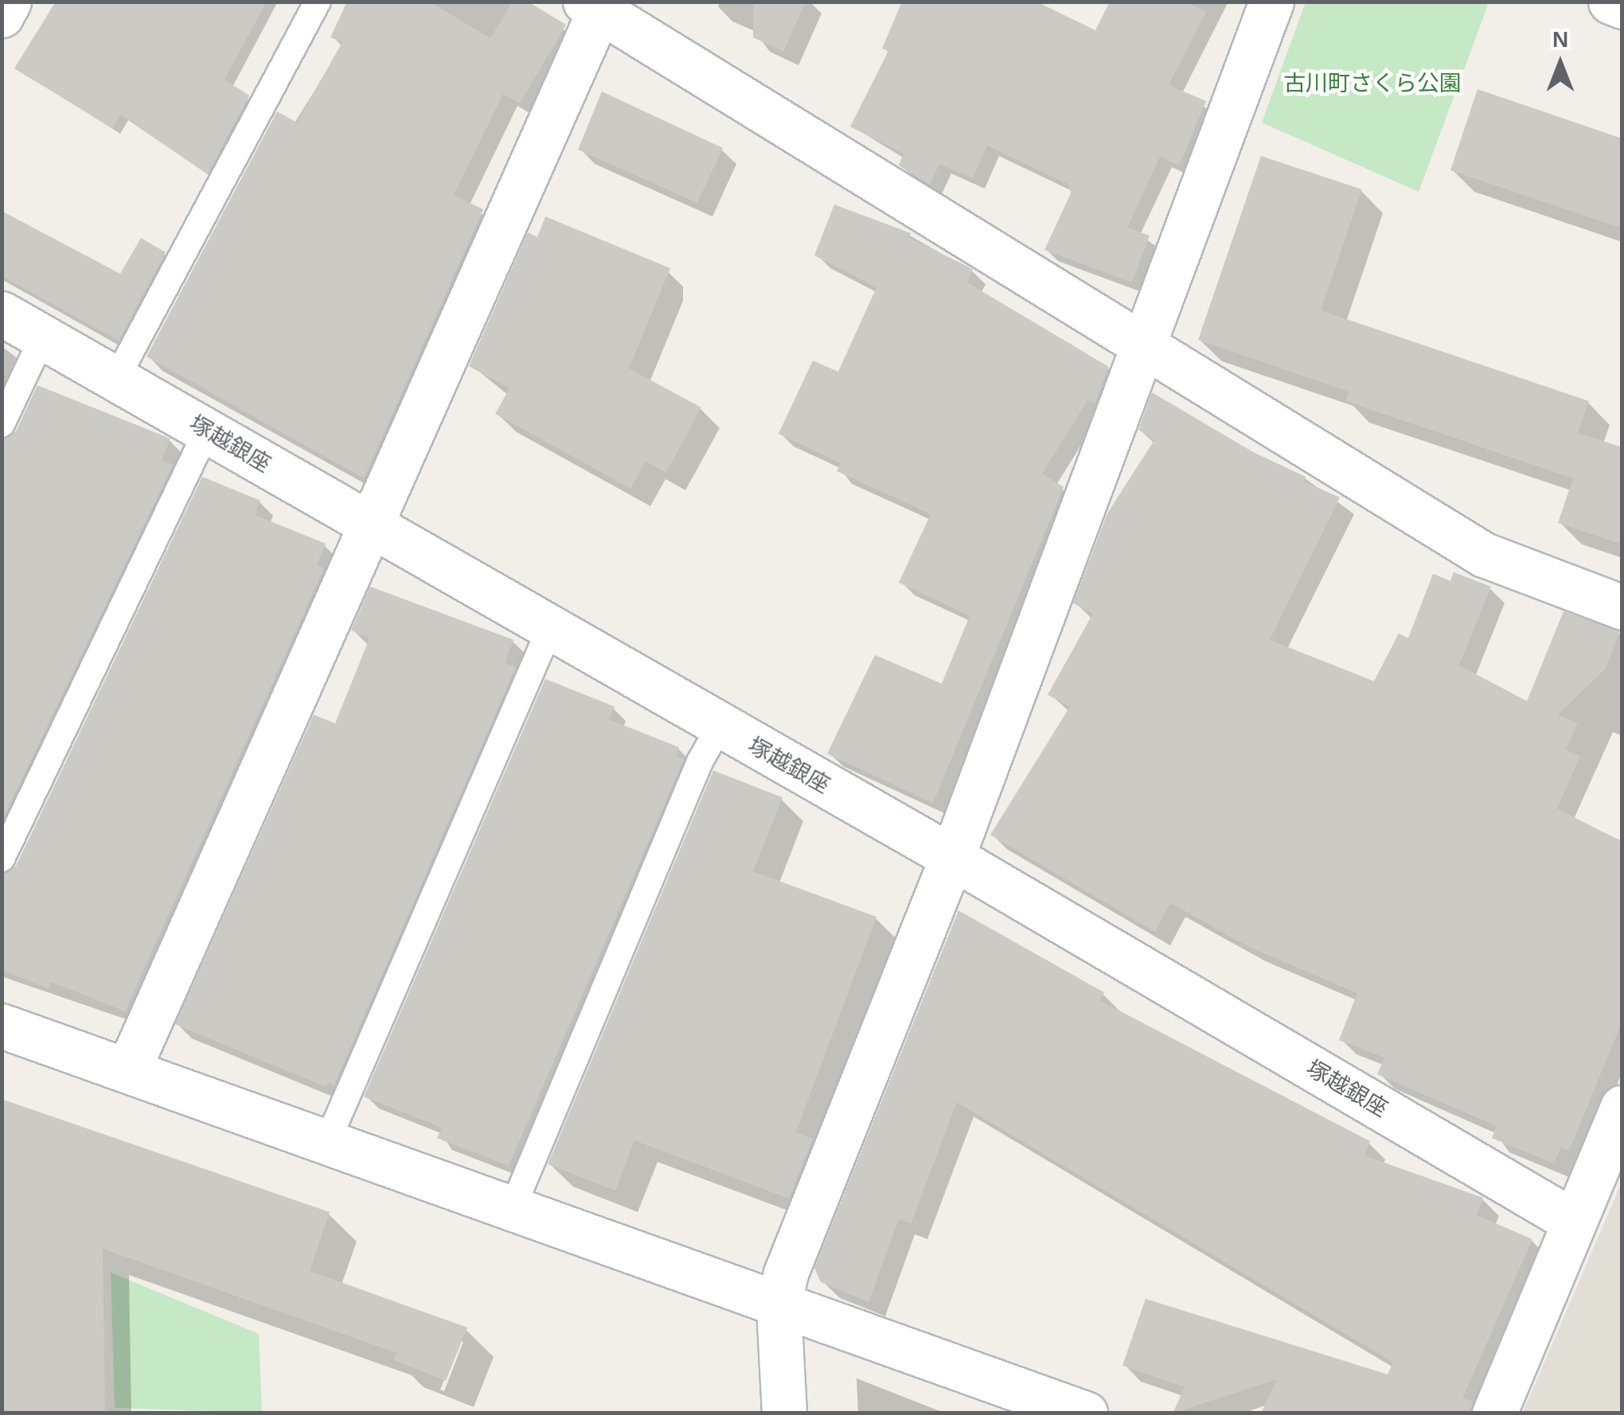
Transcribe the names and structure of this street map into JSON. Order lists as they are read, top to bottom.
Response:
{
  "streets": {
    "street": ["塚越銀座"]
  },
  "parks": ["古川町さくら公園"],
  "north": "top"
}
